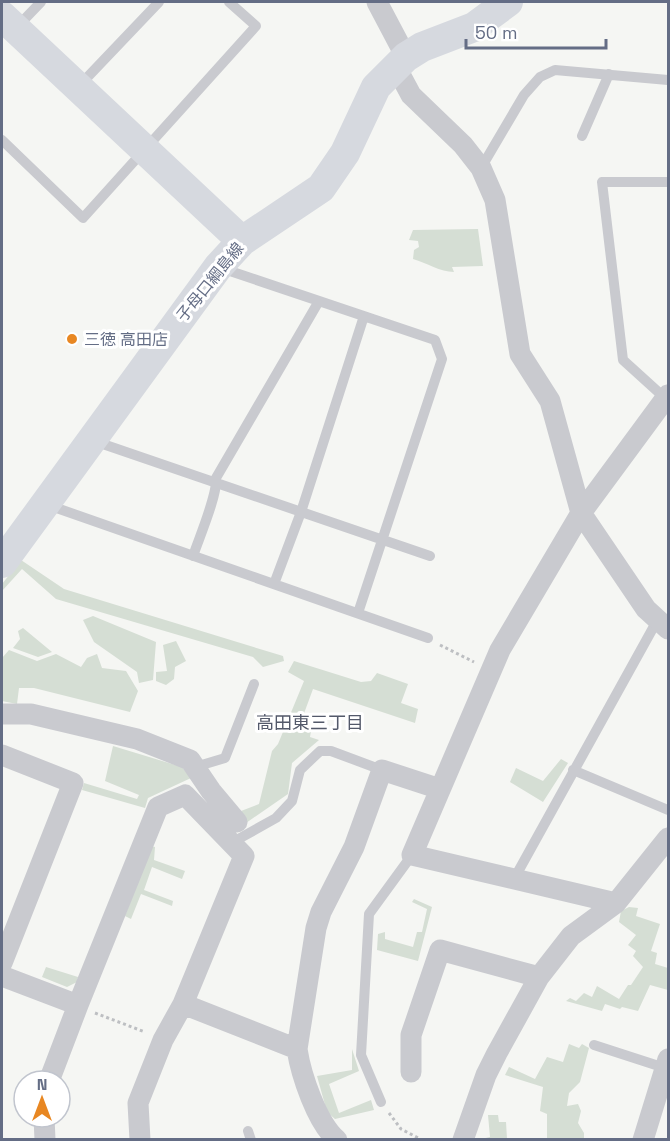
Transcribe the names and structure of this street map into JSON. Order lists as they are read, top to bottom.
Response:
{
  "streets": {
    "main road": ["子母口綱島線"]
  },
  "districts": ["高田東三丁目"],
  "places": ["三徳 高田店"],
  "scale_bar": "50 m",
  "north": "top"
}
